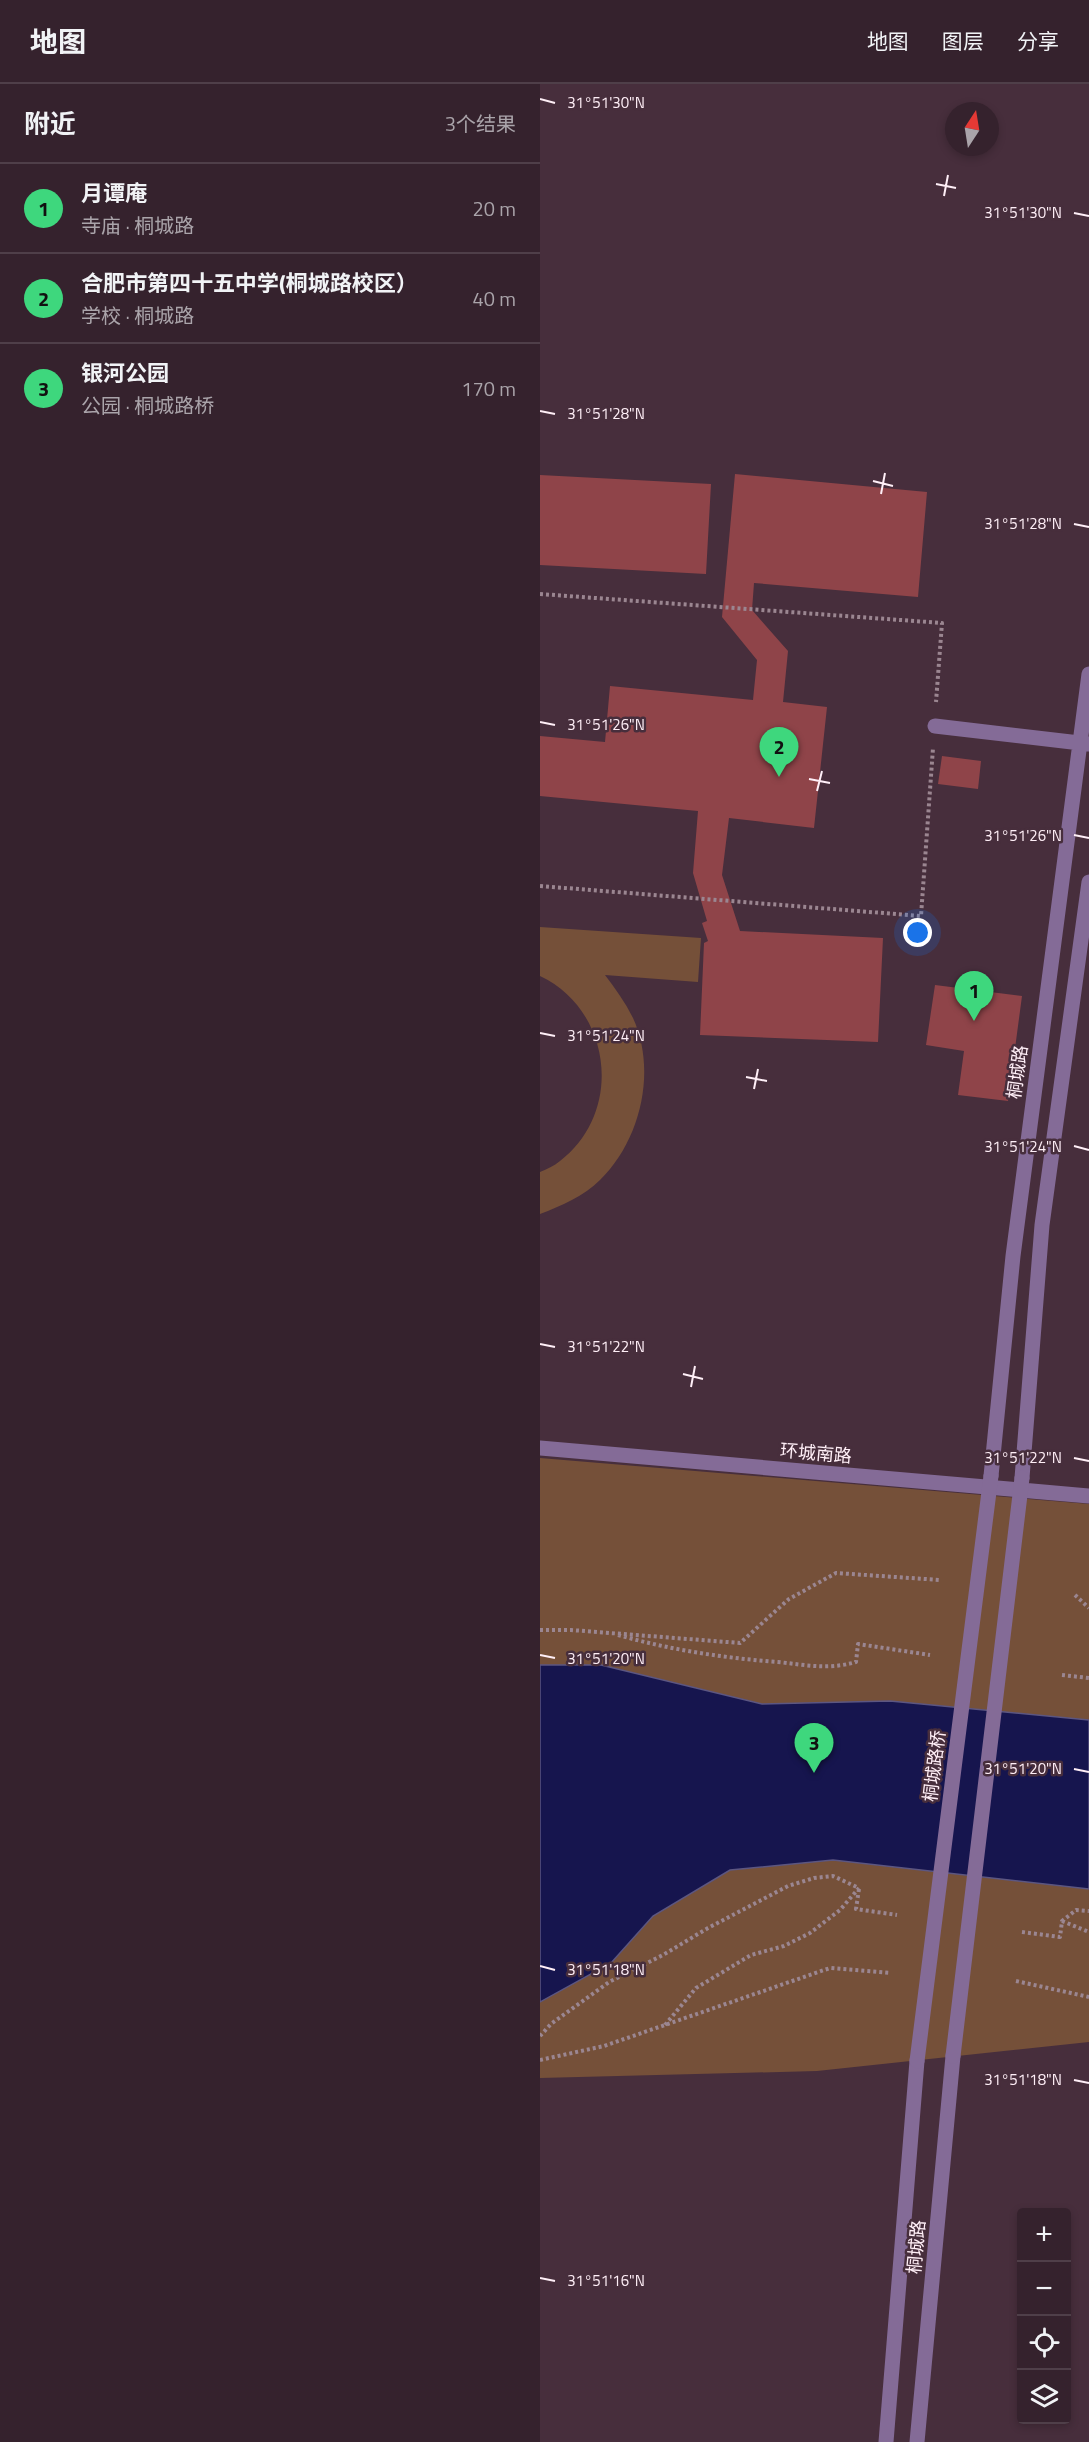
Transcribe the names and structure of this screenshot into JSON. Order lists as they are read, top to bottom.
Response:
{
  "streets": {
    "street": ["桐城路", "环城南路", "桐城路桥"]
  },
  "crossings": [
    ["桐城路", "桐城路桥"]
  ],
  "north": "top",
  "page": {
    "header": "地图",
    "nav": ["地图", "图层", "分享"],
    "heading": ["附近", "3个结果"],
    "list": [
      {
        "mark": "1",
        "name": "月谭庵",
        "note": "寺庙 · 桐城路",
        "value": "20 m"
      },
      {
        "mark": "2",
        "name": "合肥市第四十五中学(桐城路校区）",
        "note": "学校 · 桐城路",
        "value": "40 m"
      },
      {
        "mark": "3",
        "name": "银河公园",
        "note": "公园 · 桐城路桥",
        "value": "170 m"
      }
    ],
    "pins": ["2", "1", "3"],
    "map_buttons": ["+", "−"]
  },
  "coordinates": [
    "31°51'30\"N",
    "31°51'28\"N",
    "31°51'26\"N",
    "31°51'24\"N",
    "31°51'22\"N",
    "31°51'20\"N",
    "31°51'18\"N",
    "31°51'16\"N"
  ]
}
